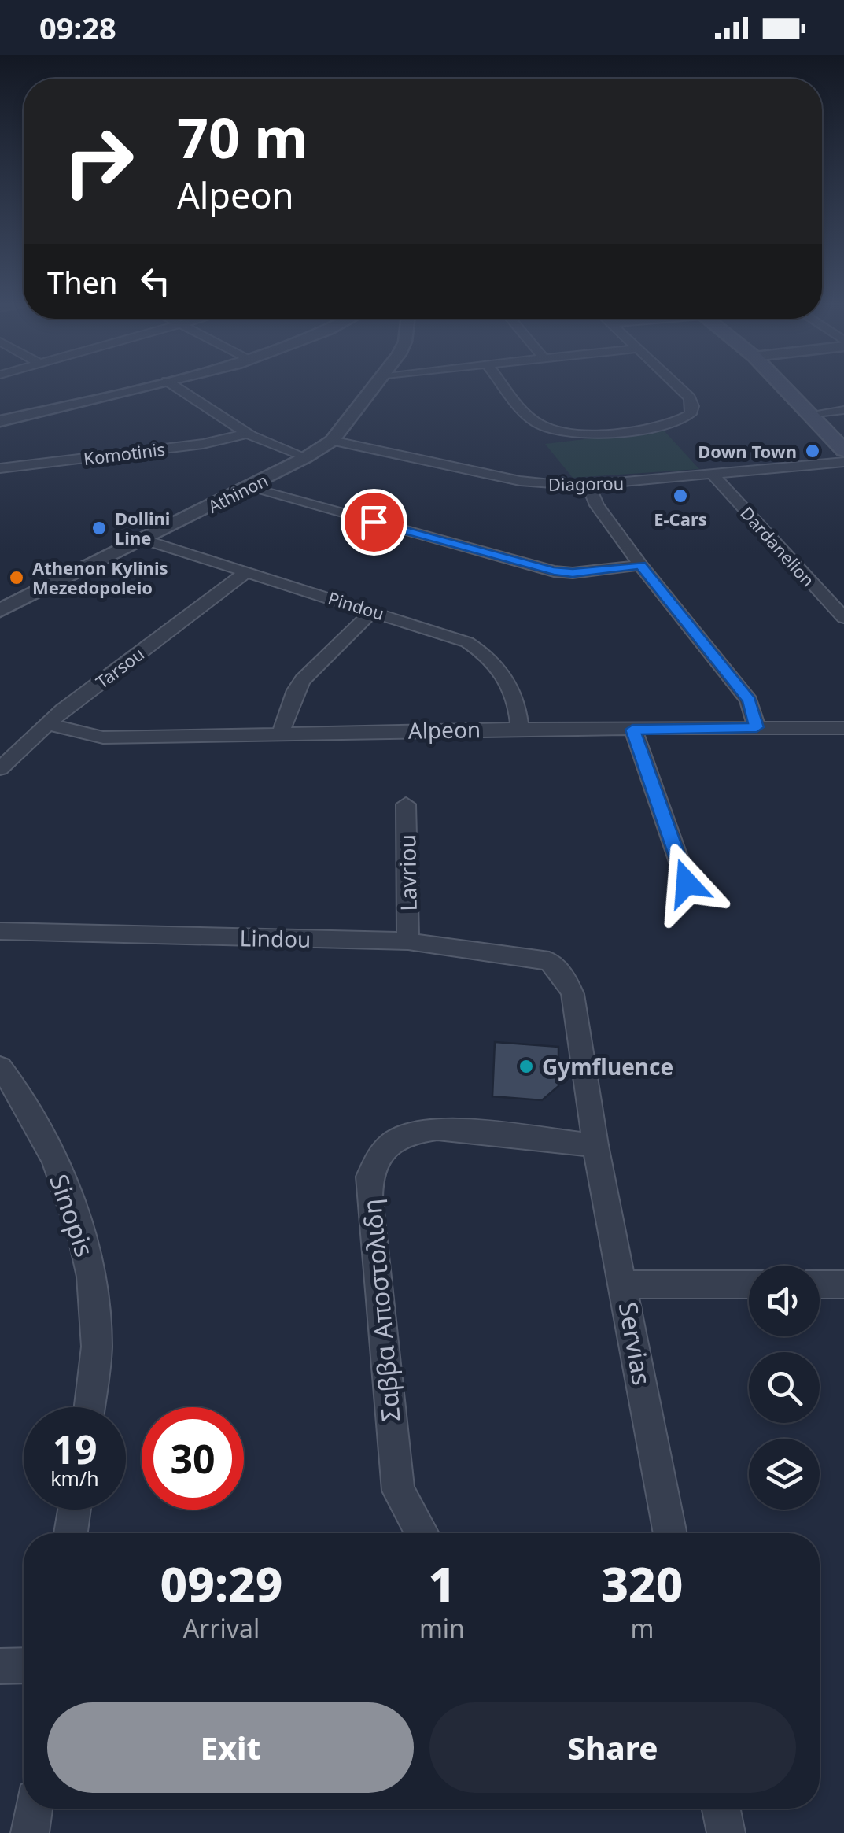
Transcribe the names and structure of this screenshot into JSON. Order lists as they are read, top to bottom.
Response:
{
  "streets": {
    "street": [
      "Komotinis",
      "Diagorou",
      "Athinon",
      "Dardanelion",
      "Pindou",
      "Tarsou",
      "Alpeon",
      "Lavriou",
      "Lindou",
      "Sinopis",
      "Σαββα Αποστολιδη",
      "Servias"
    ]
  },
  "crossings": [
    ["Diagorou", "Athinon"],
    ["Diagorou", "Dardanelion"],
    ["Athinon", "Pindou"],
    ["Pindou", "Tarsou"],
    ["Pindou", "Alpeon"],
    ["Tarsou", "Alpeon"],
    ["Lavriou", "Lindou"],
    ["Lindou", "Servias"],
    ["Σαββα Αποστολιδη", "Servias"]
  ],
  "places": [
    "Down Town",
    "E-Cars",
    "Dollini Line",
    "Athenon Kylinis Mezedopoleio",
    "Gymfluence"
  ],
  "page": {
    "status": "09:28",
    "turn": ["70 m", "Alpeon"],
    "then": "Then",
    "speed": "19 km/h",
    "limit": "30",
    "eta": [
      "09:29",
      "Arrival",
      "1",
      "min",
      "320",
      "m"
    ],
    "buttons": ["Exit", "Share"]
  }
}
